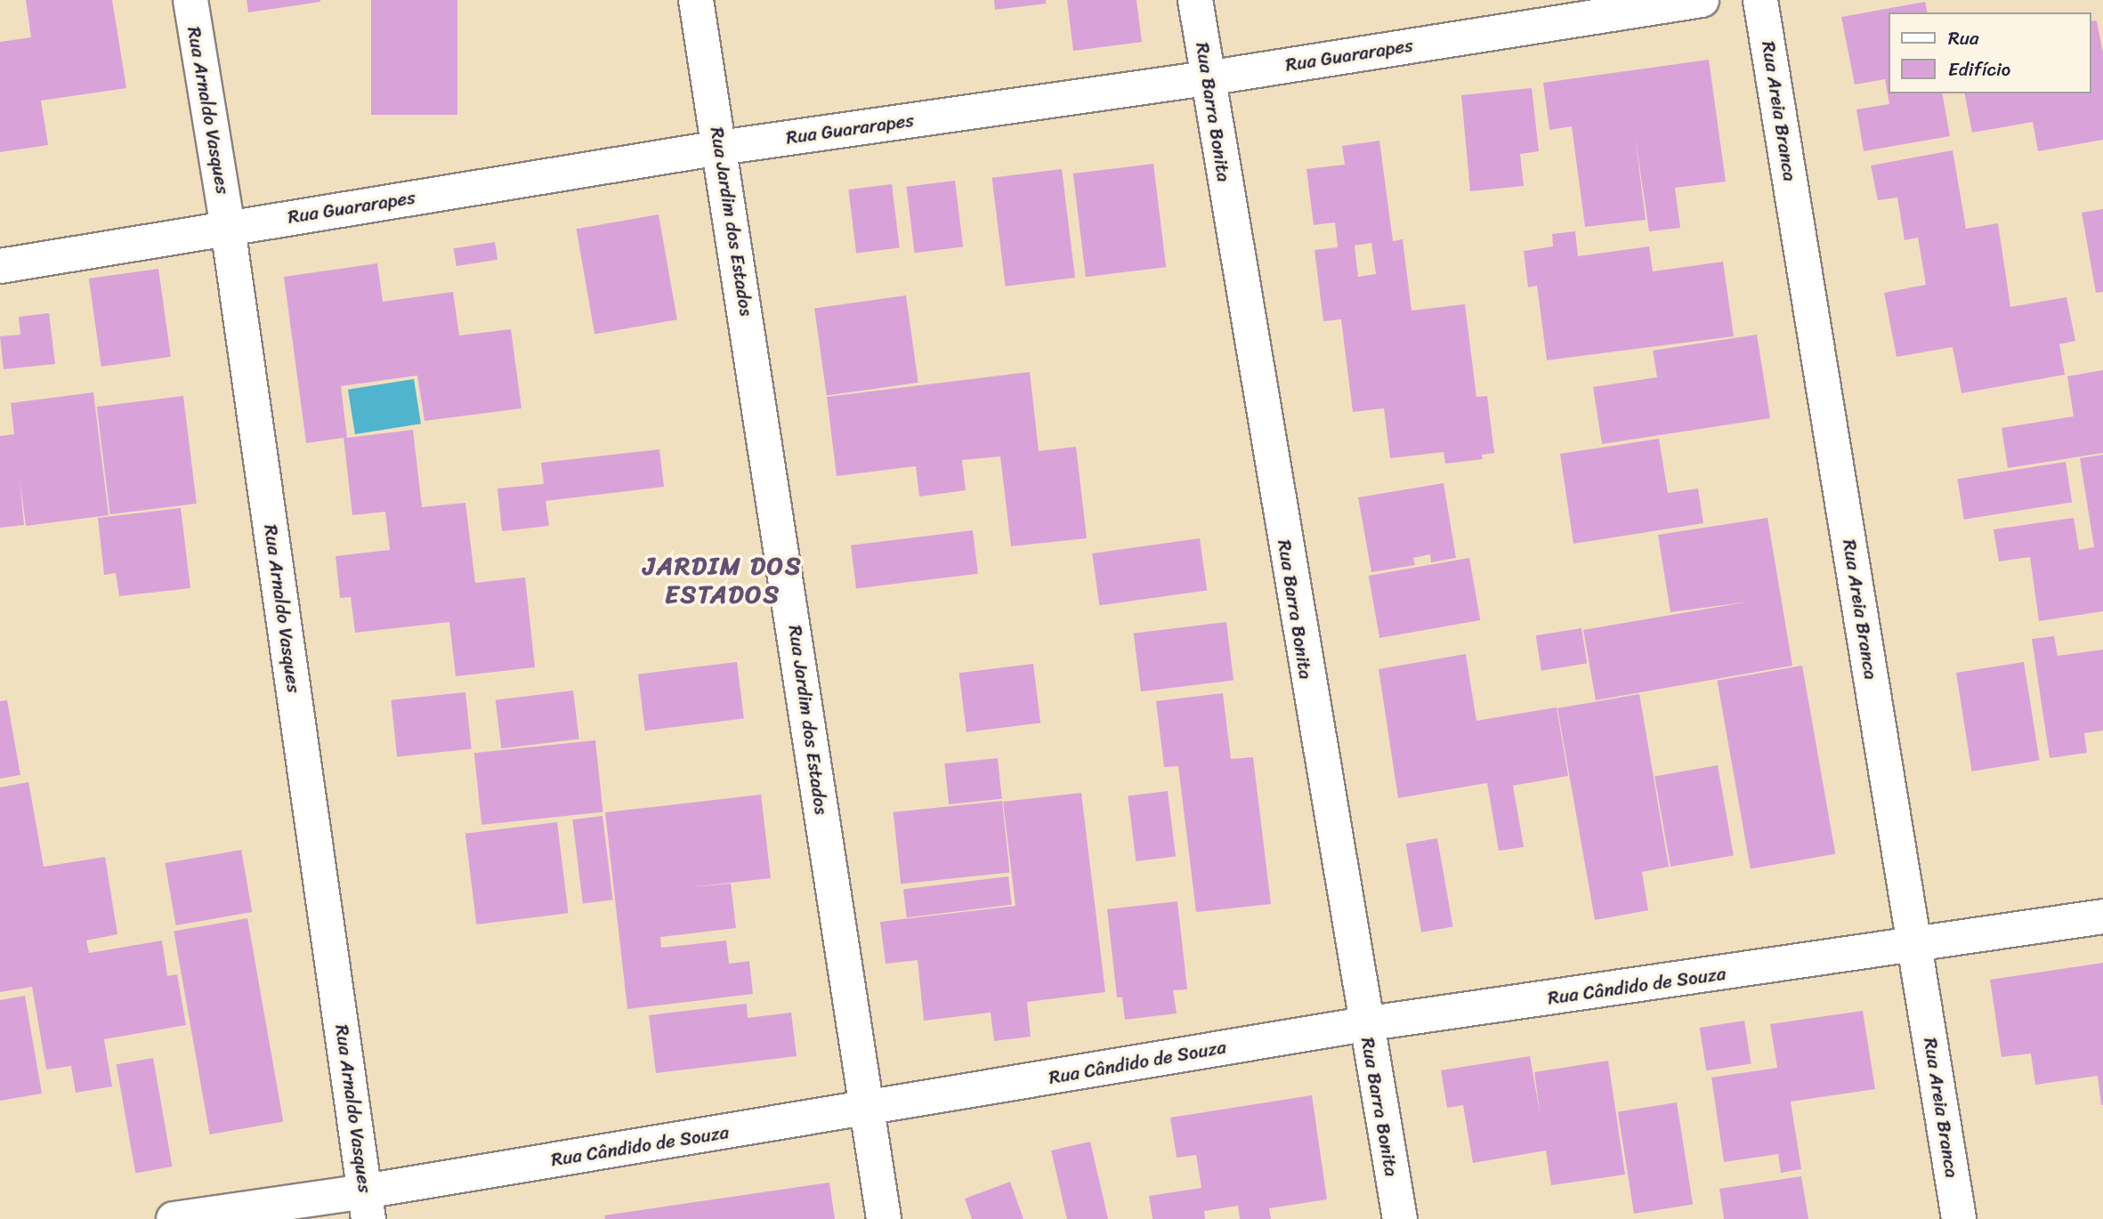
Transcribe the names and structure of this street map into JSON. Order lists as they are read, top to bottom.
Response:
{
  "streets": {
    "street": [
      "Rua Guararapes",
      "Rua Arnaldo Vasques",
      "Rua Areia Branca",
      "Rua Barra Bonita",
      "Rua Jardim dos Estados",
      "Rua Cândido de Souza"
    ]
  },
  "crossings": [
    ["Rua Guararapes", "Rua Arnaldo Vasques"],
    ["Rua Guararapes", "Rua Barra Bonita"],
    ["Rua Guararapes", "Rua Jardim dos Estados"],
    ["Rua Arnaldo Vasques", "Rua Cândido de Souza"],
    ["Rua Areia Branca", "Rua Cândido de Souza"],
    ["Rua Barra Bonita", "Rua Cândido de Souza"],
    ["Rua Jardim dos Estados", "Rua Cândido de Souza"]
  ],
  "districts": ["JARDIM DOS ESTADOS"],
  "legend": ["Rua", "Edifício"]
}
